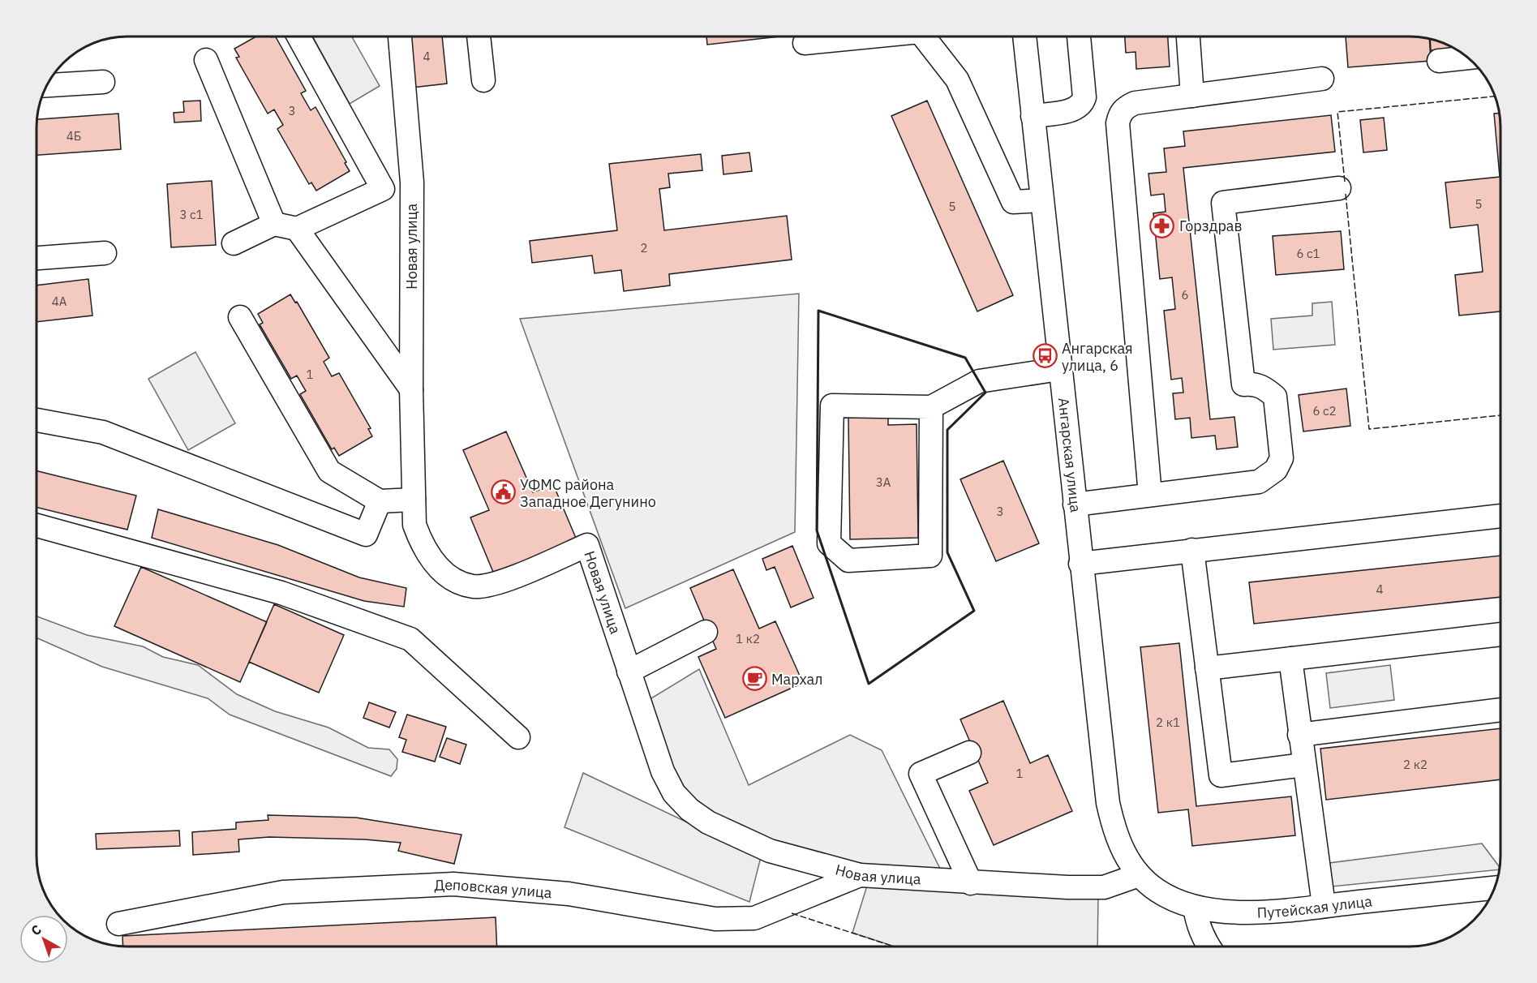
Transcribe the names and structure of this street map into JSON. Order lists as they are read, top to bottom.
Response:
{
  "streets": {
    "street": [
      "Новая улица",
      "Ангарская улица",
      "Деповская улица",
      "Путейская улица"
    ]
  },
  "crossings": [
    ["Новая улица", "Ангарская улица"],
    ["Новая улица", "Деповская улица"],
    ["Новая улица", "Путейская улица"],
    ["Ангарская улица", "Путейская улица"]
  ],
  "places": {
    "pharmacy": ["Горздрав"],
    "bus stop": ["Ангарская улица, 6"],
    "public building": ["УФМС района Западное Дегунино"],
    "cafe": ["Мархал"]
  },
  "house_numbers": [
    "4",
    "3",
    "4Б",
    "5",
    "5",
    "3 с1",
    "2",
    "6 с1",
    "6",
    "4А",
    "1",
    "6 с2",
    "3А",
    "3",
    "4",
    "1 к2",
    "2 к1",
    "2 к2",
    "1"
  ],
  "north": "top left"
}
